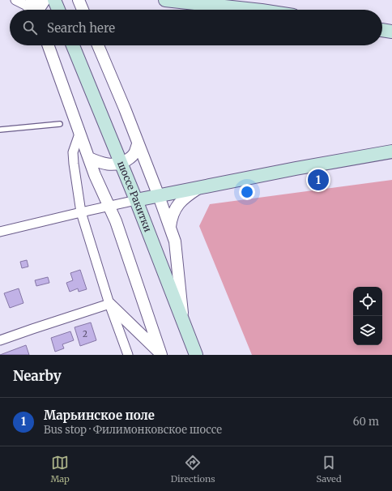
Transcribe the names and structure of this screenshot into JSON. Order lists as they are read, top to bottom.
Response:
{
  "streets": {
    "main road": ["шоссе Ракитки"]
  },
  "house_numbers": ["2"],
  "page": {
    "search": "Search here",
    "pins": "1",
    "heading": "Nearby",
    "list": [
      {
        "mark": "1",
        "name": "Марьинское поле",
        "note": "Bus stop · Филимонковское шоссе",
        "value": "60 m"
      }
    ],
    "nav": ["Map", "Directions", "Saved"]
  }
}
